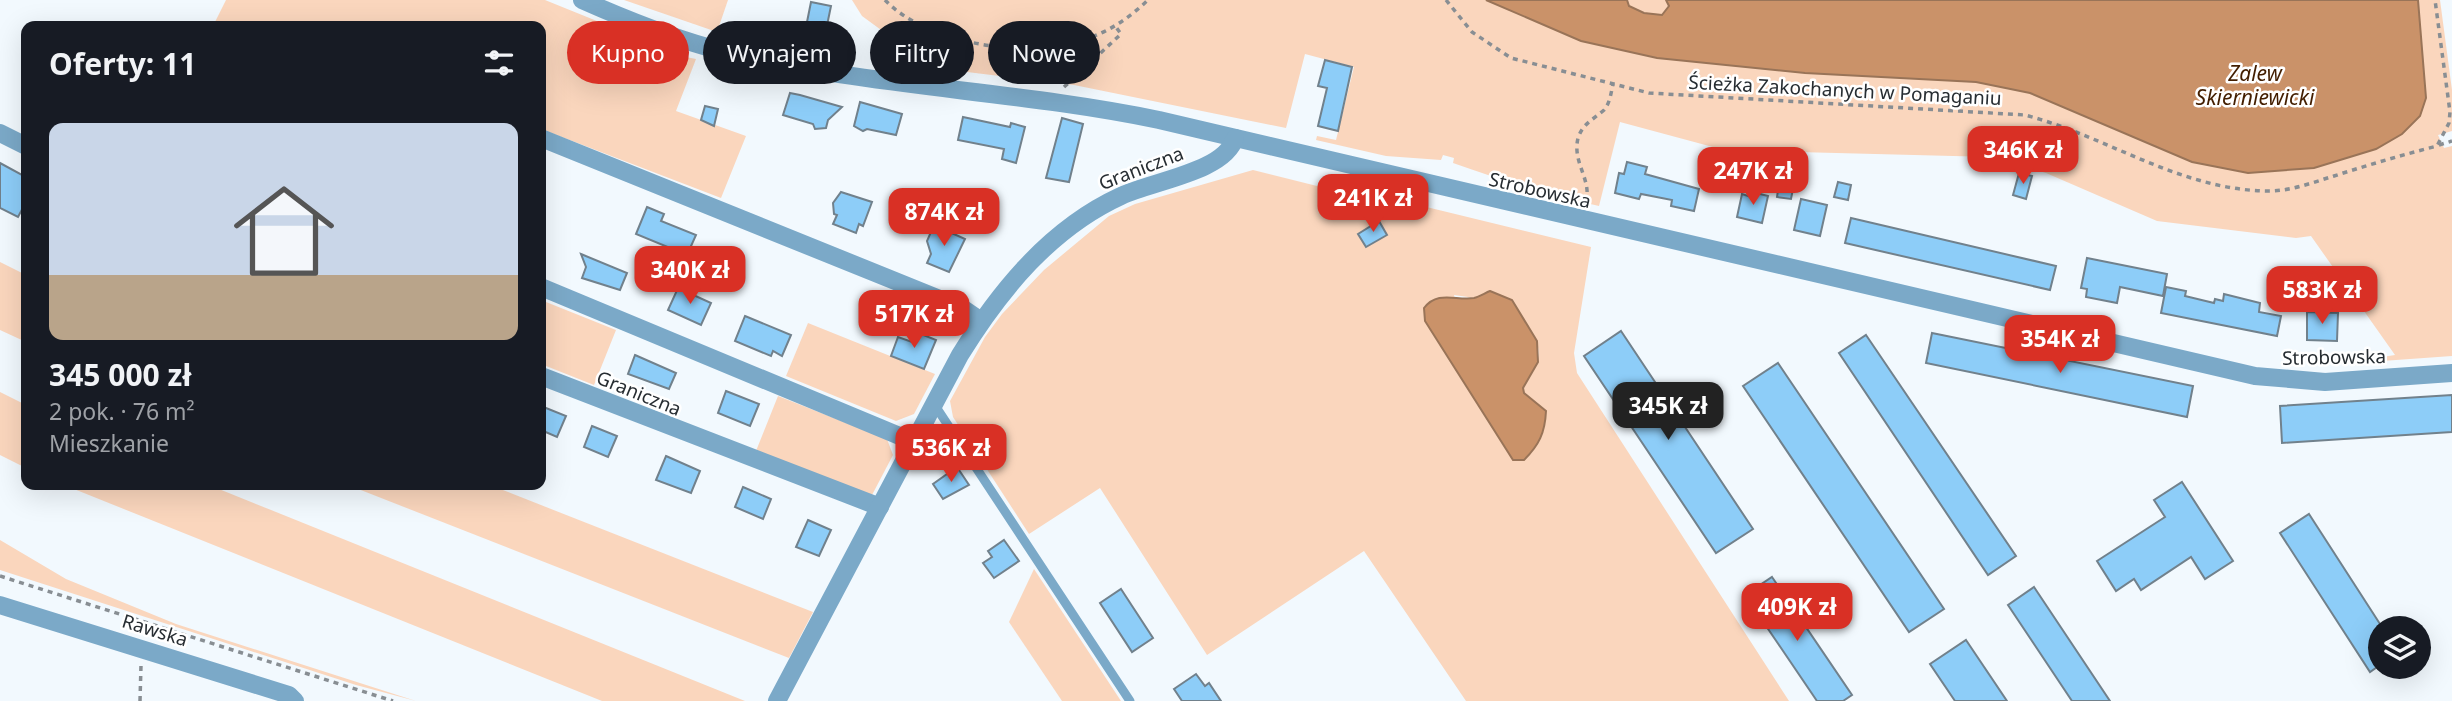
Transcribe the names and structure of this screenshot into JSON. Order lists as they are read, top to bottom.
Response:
{
  "streets": {
    "street": ["Graniczna", "Strobowska", "Rawska"],
    "path": ["Ścieżka Zakochanych w Pomaganiu"]
  },
  "crossings": [
    ["Graniczna", "Strobowska"]
  ],
  "water": ["Zalew Skierniewicki"],
  "page": {
    "chip": [
      "Kupno",
      "Wynajem",
      "Filtry",
      "Nowe"
    ],
    "heading": "Oferty: 11",
    "list": [
      {
        "name": "345 000 zł",
        "note": "2 pok. · 76 m² · Mieszkanie"
      }
    ],
    "price": [
      "346K zł",
      "247K zł",
      "241K zł",
      "874K zł",
      "340K zł",
      "583K zł",
      "517K zł",
      "354K zł",
      "345K zł",
      "536K zł",
      "409K zł"
    ]
  }
}
